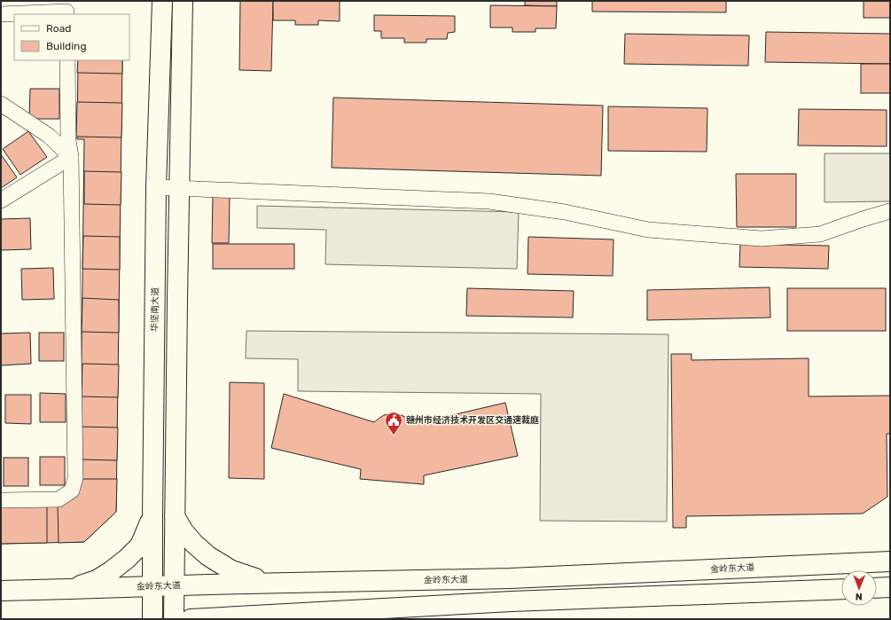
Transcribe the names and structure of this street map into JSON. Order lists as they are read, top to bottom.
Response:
{
  "streets": {
    "main road": ["华坚南大道", "金岭东大道"]
  },
  "crossings": [
    ["华坚南大道", "金岭东大道"]
  ],
  "places": {
    "public building": ["赣州市经济技术开发区交通速裁庭"]
  },
  "legend": ["Road", "Building"],
  "north": "bottom"
}
